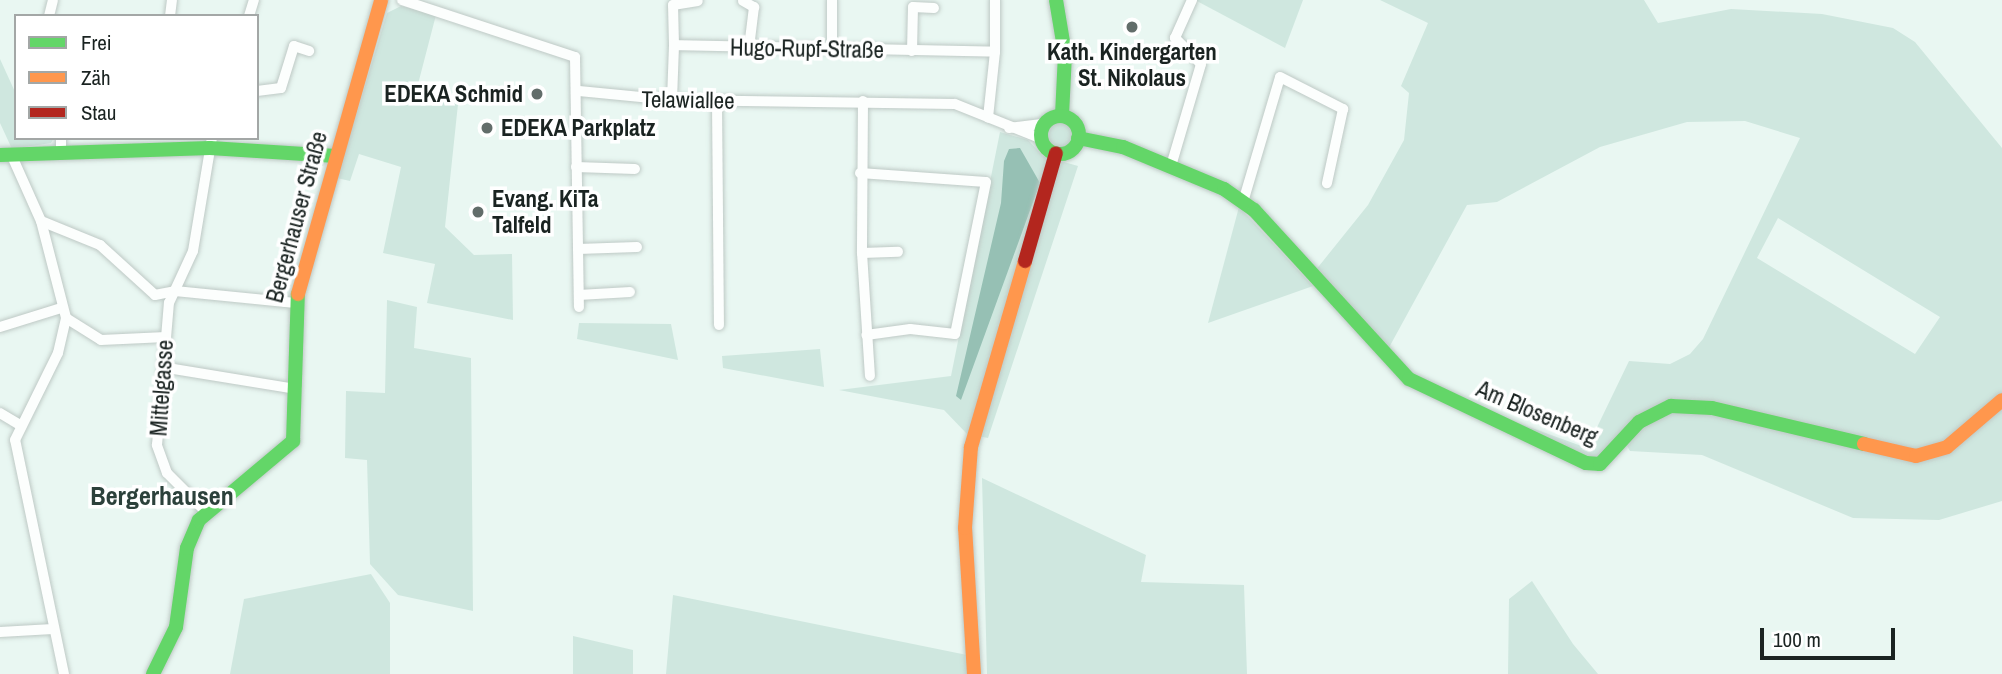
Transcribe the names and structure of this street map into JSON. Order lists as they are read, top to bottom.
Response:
{
  "streets": {
    "street": [
      "Hugo-Rupf-Straße",
      "Telawiallee",
      "Bergerhauser Straße",
      "Mittelgasse",
      "Am Blosenberg"
    ]
  },
  "crossings": [
    ["Bergerhauser Straße", "Mittelgasse"]
  ],
  "districts": ["Bergerhausen"],
  "places": [
    "Kath. Kindergarten St. Nikolaus",
    "EDEKA Schmid",
    "EDEKA Parkplatz",
    "Evang. KiTa Talfeld"
  ],
  "legend": ["Frei", "Zäh", "Stau"],
  "scale_bar": "100 m"
}
